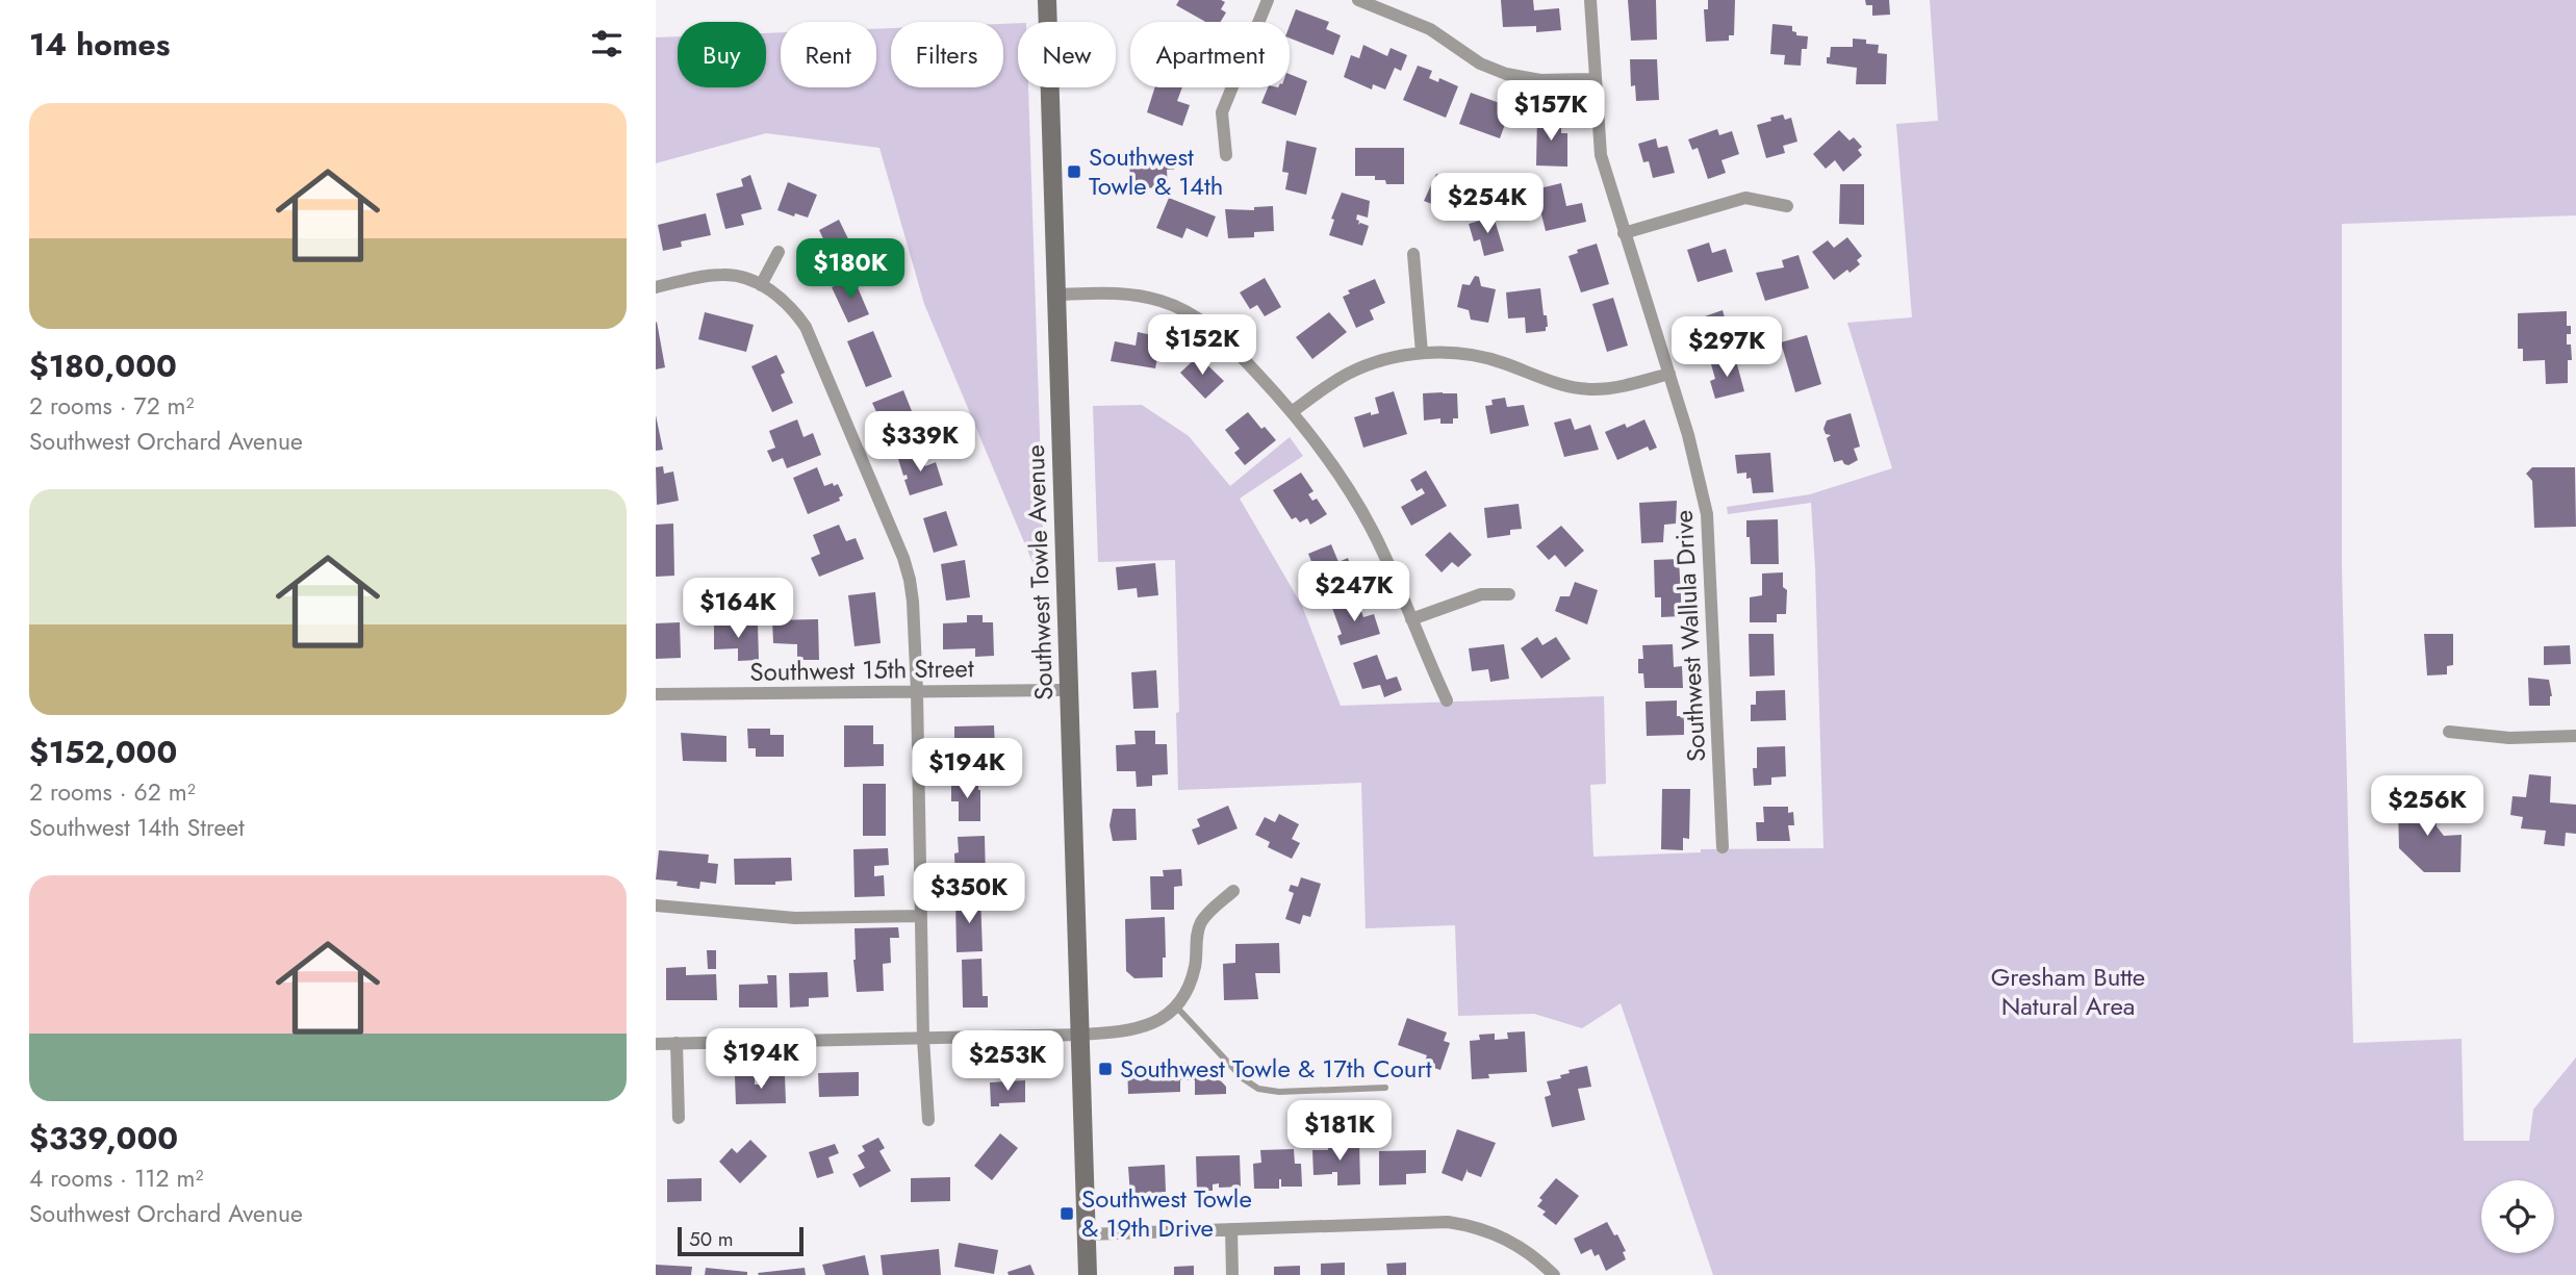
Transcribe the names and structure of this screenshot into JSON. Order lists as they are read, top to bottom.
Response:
{
  "streets": {
    "main road": ["Southwest Towle Avenue"],
    "street": ["Southwest Wallula Drive", "Southwest 15th Street"]
  },
  "crossings": [
    ["Southwest Towle Avenue", "Southwest 15th Street"]
  ],
  "parks": ["Gresham Butte Natural Area"],
  "places": {
    "transit": ["Southwest Towle & 14th", "Southwest Towle & 17th Court", "Southwest Towle & 19th Drive"]
  },
  "scale_bar": "50 m",
  "page": {
    "heading": "14 homes",
    "chip": [
      "Buy",
      "Rent",
      "Filters",
      "New",
      "Apartment"
    ],
    "price": [
      "$157K",
      "$254K",
      "$180K",
      "$152K",
      "$297K",
      "$339K",
      "$247K",
      "$164K",
      "$194K",
      "$256K",
      "$350K",
      "$194K",
      "$253K",
      "$181K"
    ],
    "list": [
      {
        "name": "$180,000",
        "note": "2 rooms · 72 m² · Southwest Orchard Avenue"
      },
      {
        "name": "$152,000",
        "note": "2 rooms · 62 m² · Southwest 14th Street"
      },
      {
        "name": "$339,000",
        "note": "4 rooms · 112 m² · Southwest Orchard Avenue"
      }
    ],
    "scale": "50 m"
  }
}
